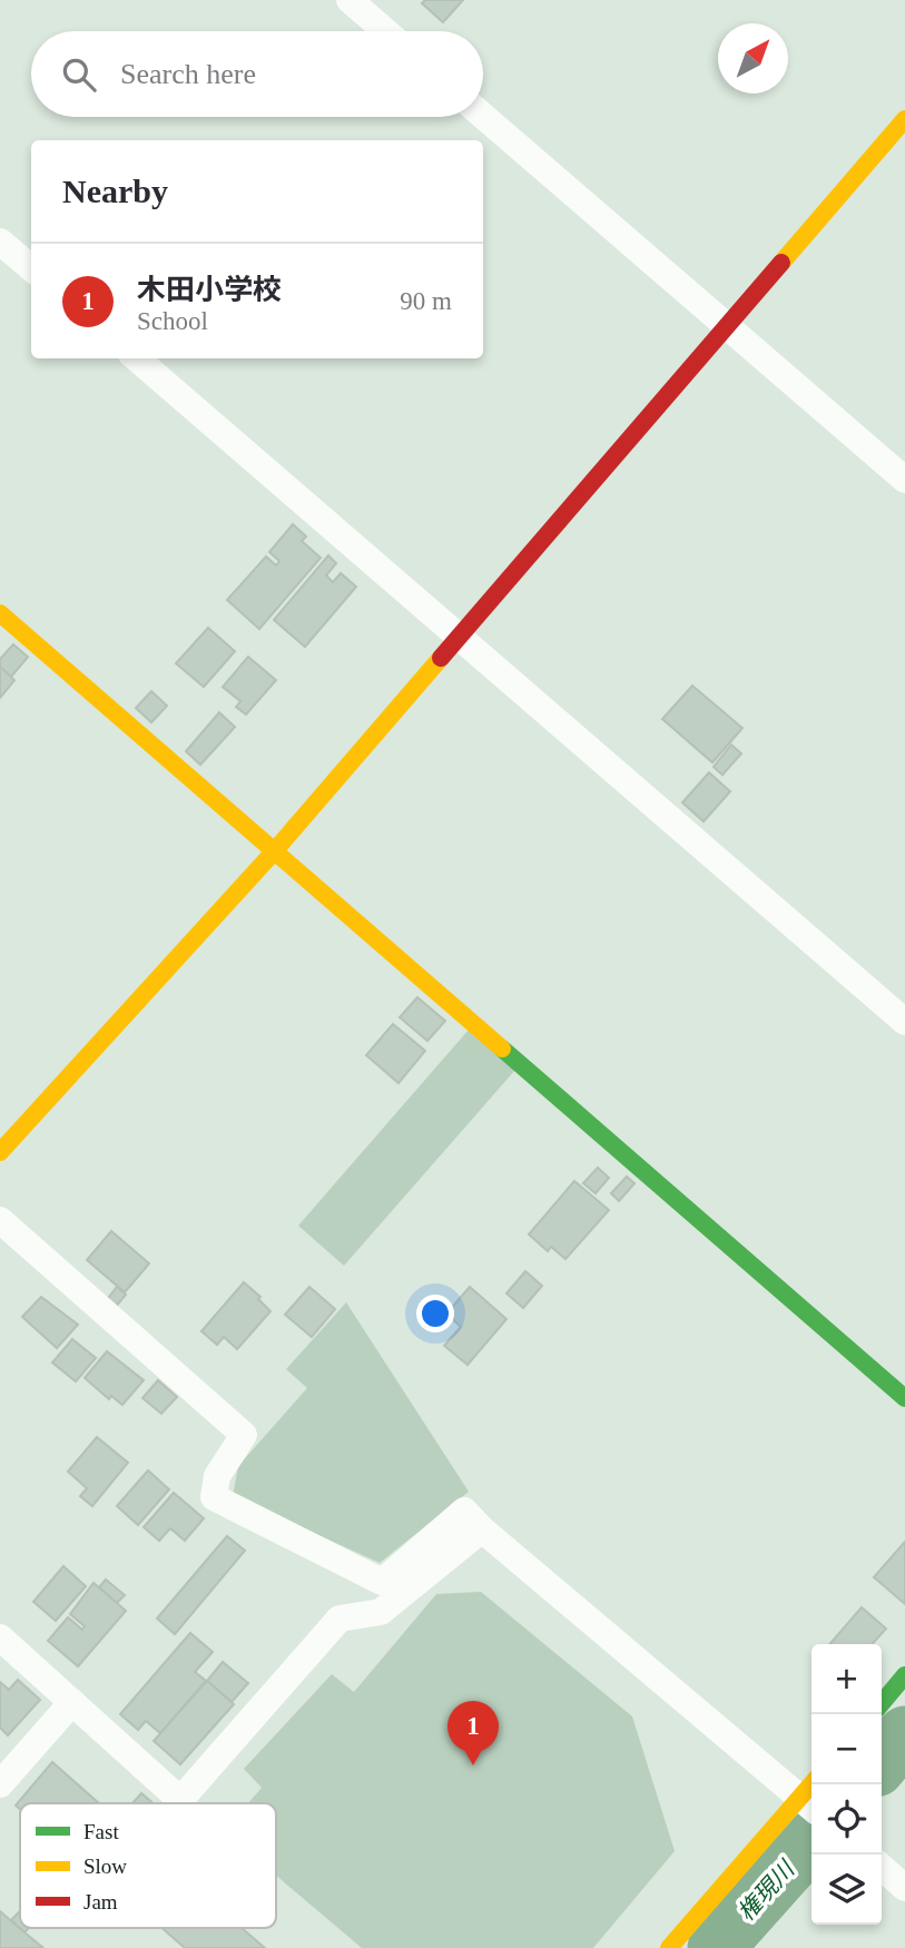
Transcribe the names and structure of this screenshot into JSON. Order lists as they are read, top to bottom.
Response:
{
  "water": ["権現川"],
  "legend": ["Fast", "Slow", "Jam"],
  "north": "top right",
  "page": {
    "search": "Search here",
    "heading": "Nearby",
    "list": [
      {
        "mark": "1",
        "name": "木田小学校",
        "note": "School",
        "value": "90 m"
      }
    ],
    "map_buttons": ["+", "−"],
    "pins": "1"
  }
}
